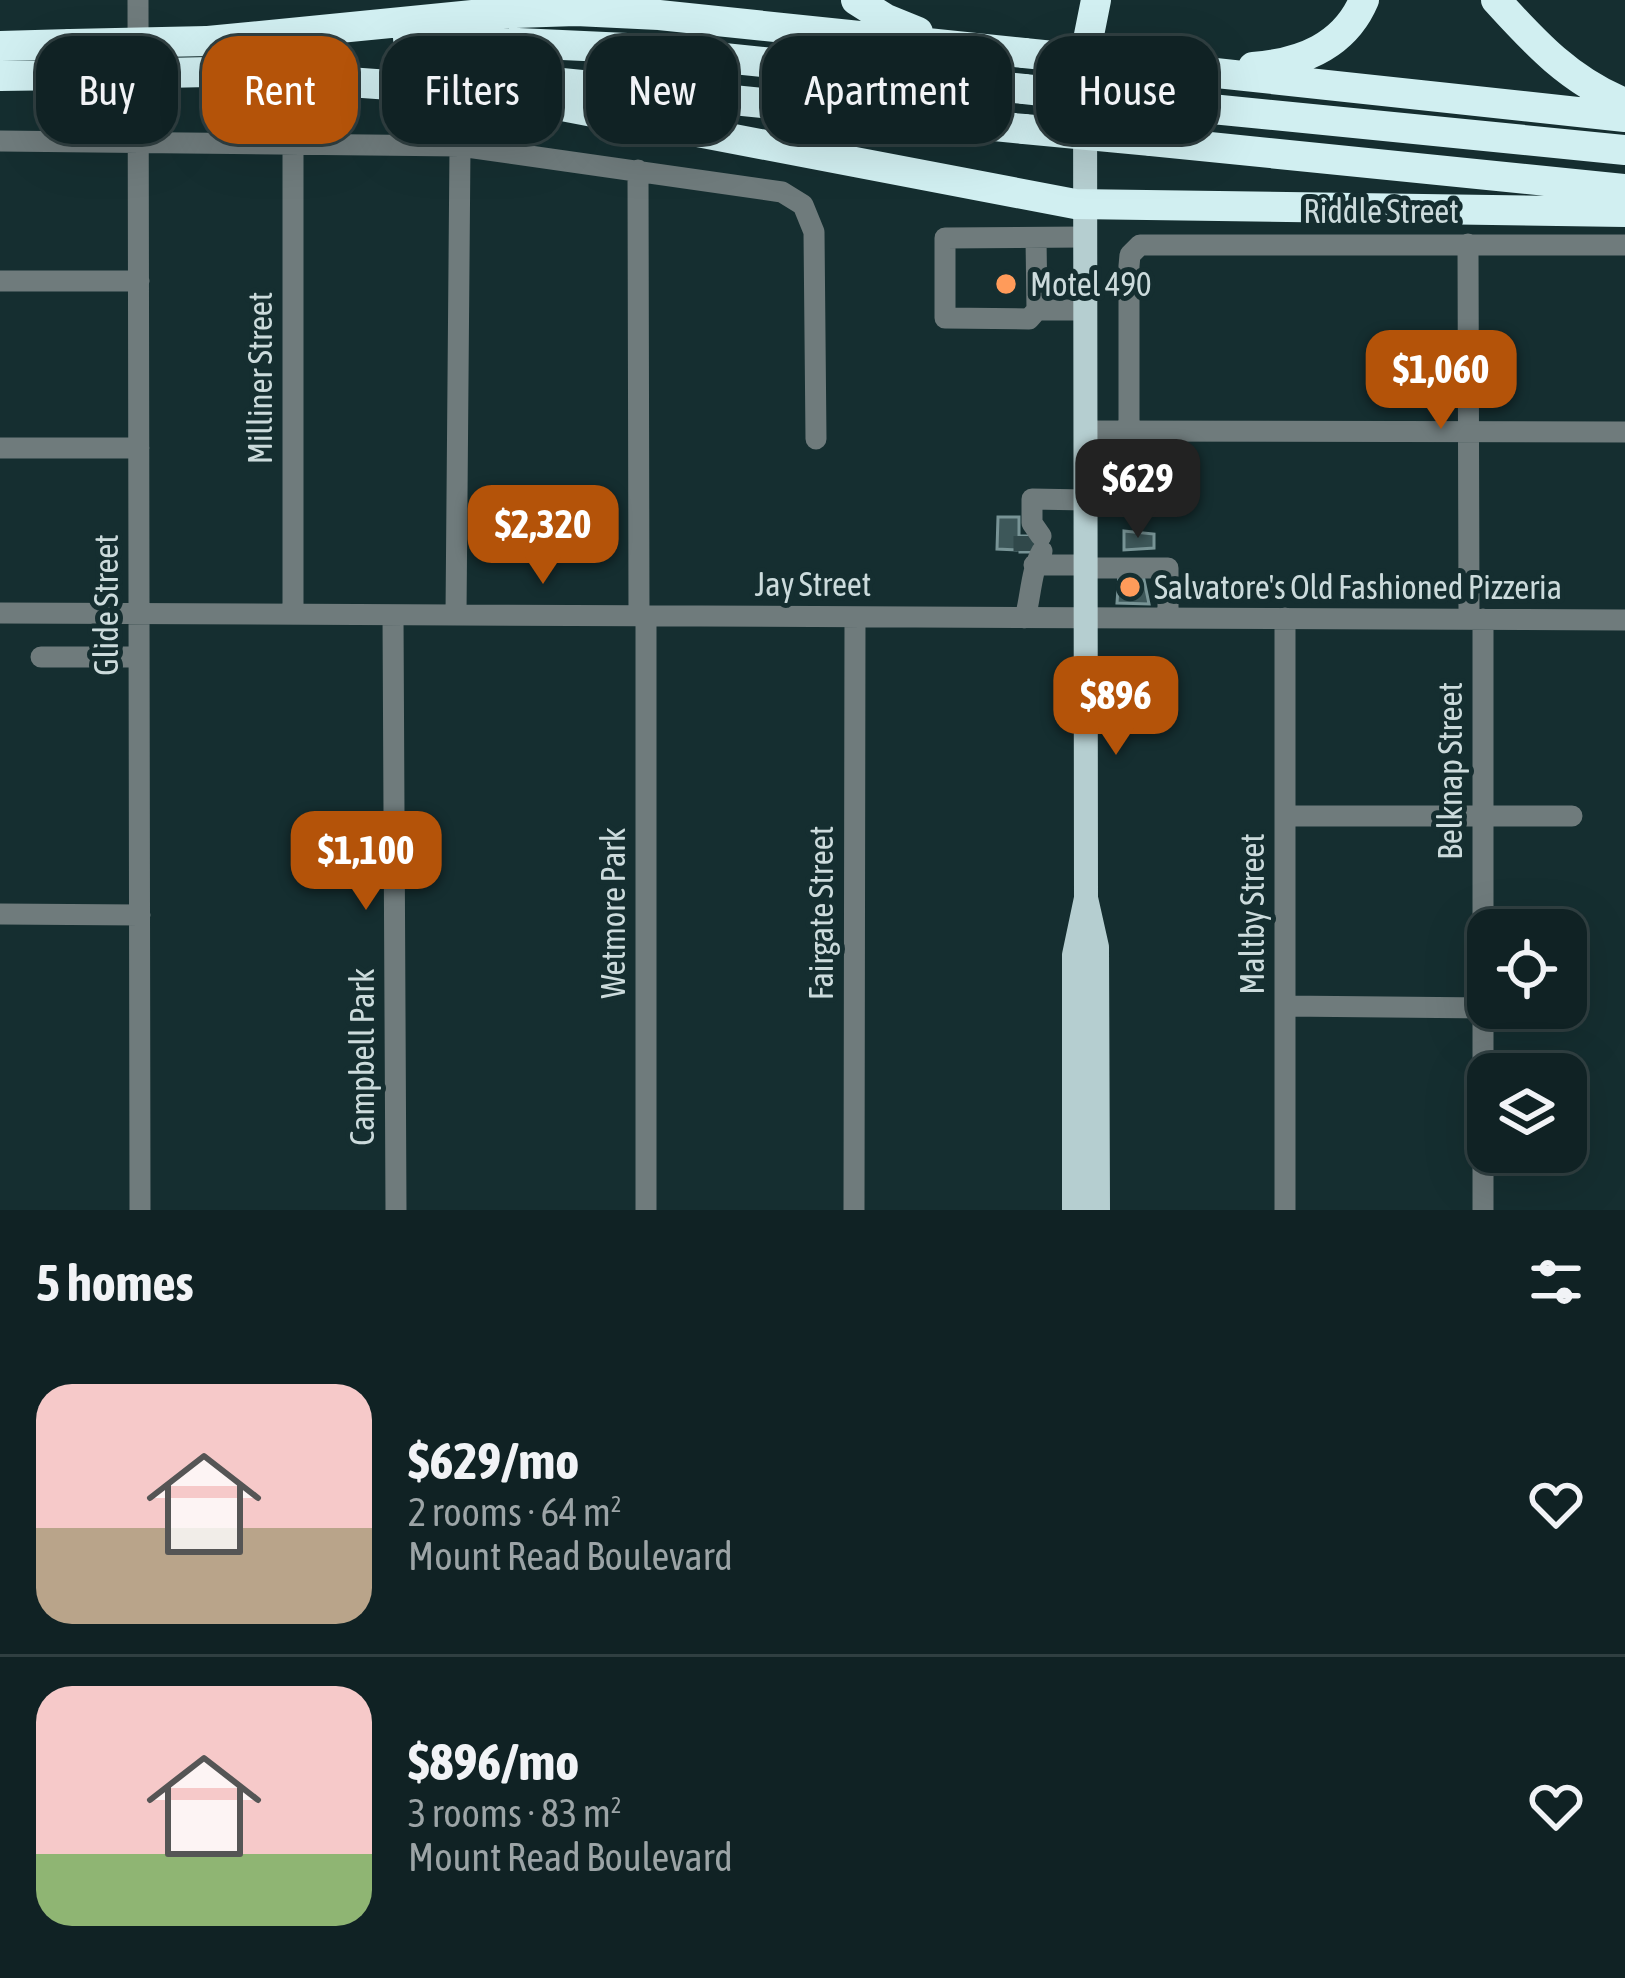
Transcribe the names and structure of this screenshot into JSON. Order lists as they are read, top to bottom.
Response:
{
  "streets": {
    "street": [
      "Riddle Street",
      "Milliner Street",
      "Jay Street",
      "Glide Street",
      "Belknap Street",
      "Wetmore Park",
      "Fairgate Street",
      "Maltby Street",
      "Campbell Park"
    ]
  },
  "crossings": [
    ["Riddle Street", "Belknap Street"],
    ["Milliner Street", "Jay Street"],
    ["Jay Street", "Glide Street"],
    ["Jay Street", "Belknap Street"],
    ["Jay Street", "Wetmore Park"],
    ["Jay Street", "Fairgate Street"],
    ["Jay Street", "Maltby Street"],
    ["Jay Street", "Campbell Park"]
  ],
  "places": ["Motel 490", "Salvatore's Old Fashioned Pizzeria"],
  "page": {
    "chip": [
      "Buy",
      "Rent",
      "Filters",
      "New",
      "Apartment",
      "House"
    ],
    "price": [
      "$1,060",
      "$629",
      "$2,320",
      "$896",
      "$1,100"
    ],
    "heading": "5 homes",
    "list": [
      {
        "name": "$629/mo",
        "note": "2 rooms · 64 m² · Mount Read Boulevard"
      },
      {
        "name": "$896/mo",
        "note": "3 rooms · 83 m² · Mount Read Boulevard"
      }
    ]
  }
}
